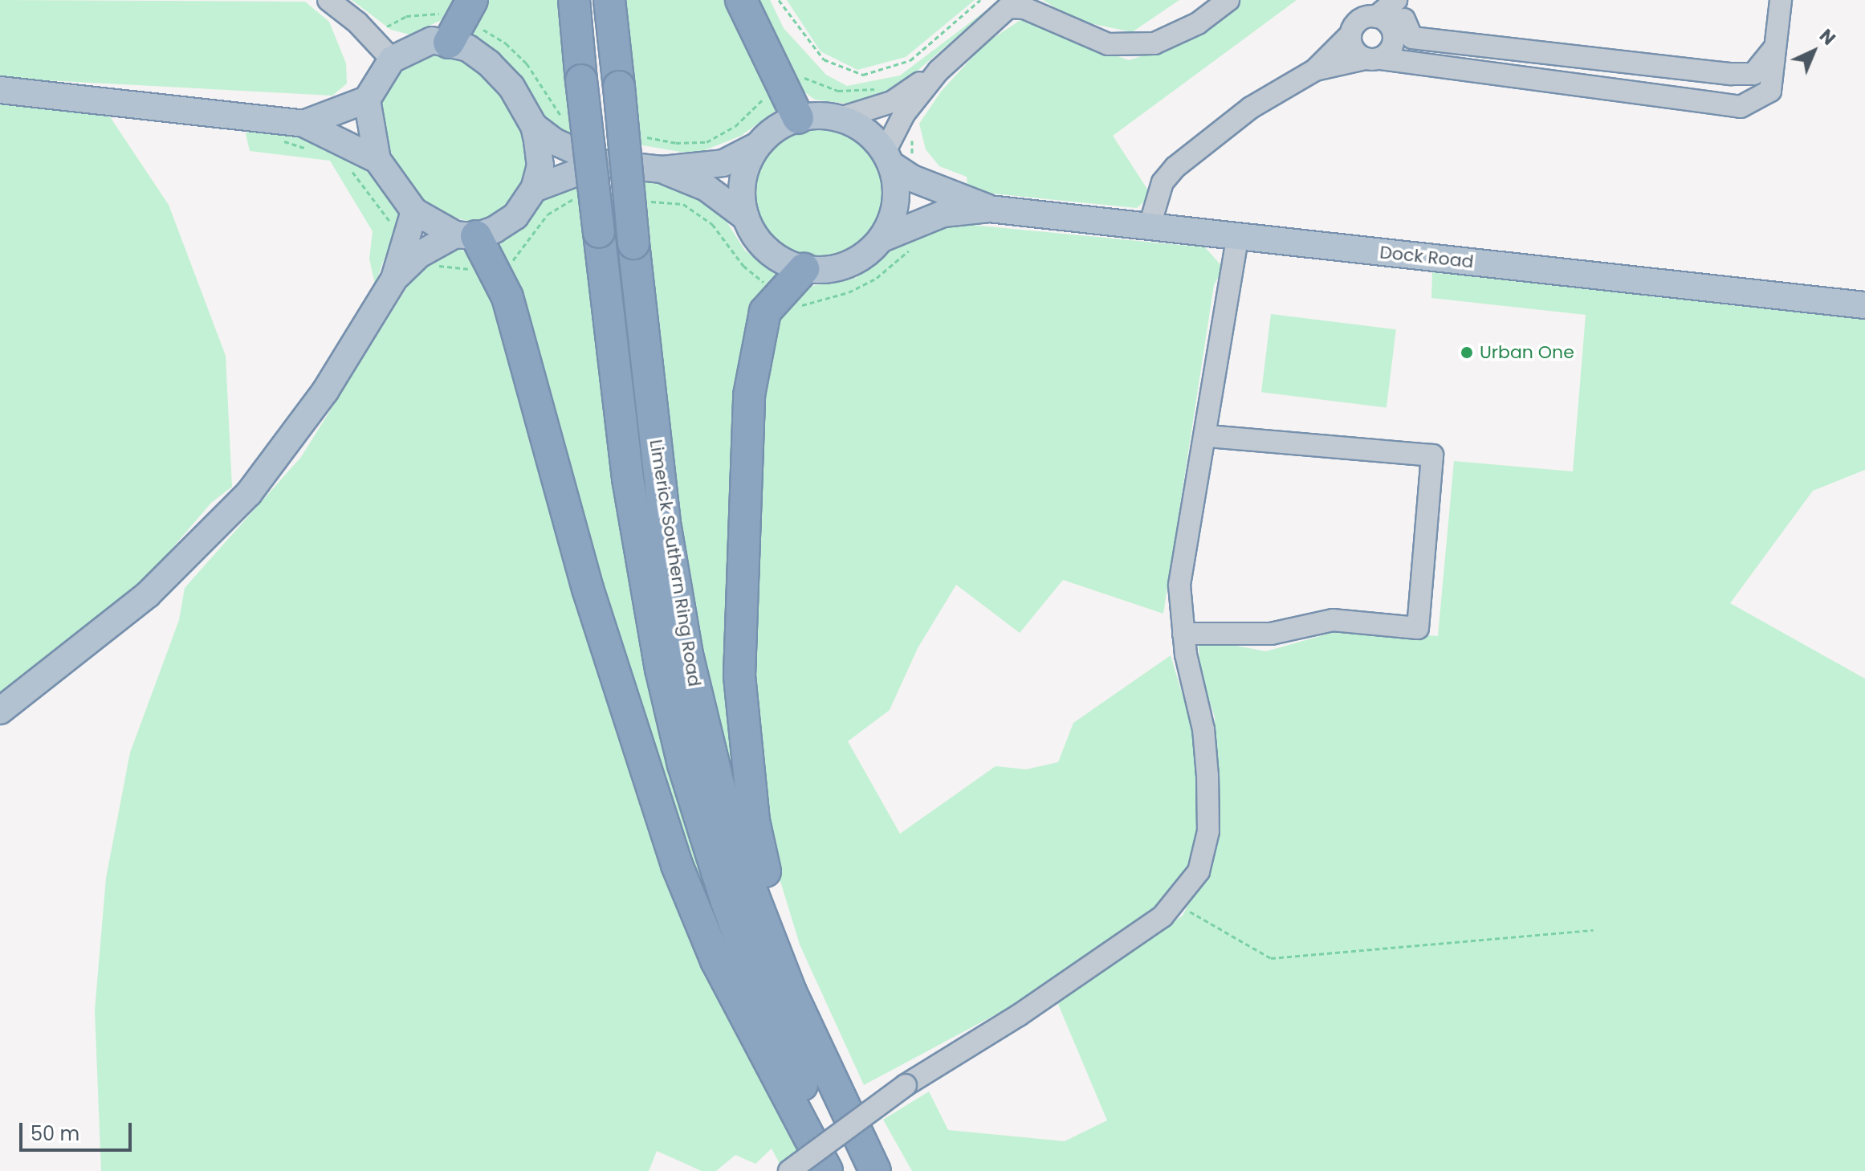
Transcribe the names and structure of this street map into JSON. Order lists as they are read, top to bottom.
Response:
{
  "streets": {
    "highway": ["Limerick Southern Ring Road"],
    "main road": ["Dock Road"]
  },
  "places": ["Urban One"],
  "scale_bar": "50 m",
  "north": "top right"
}
